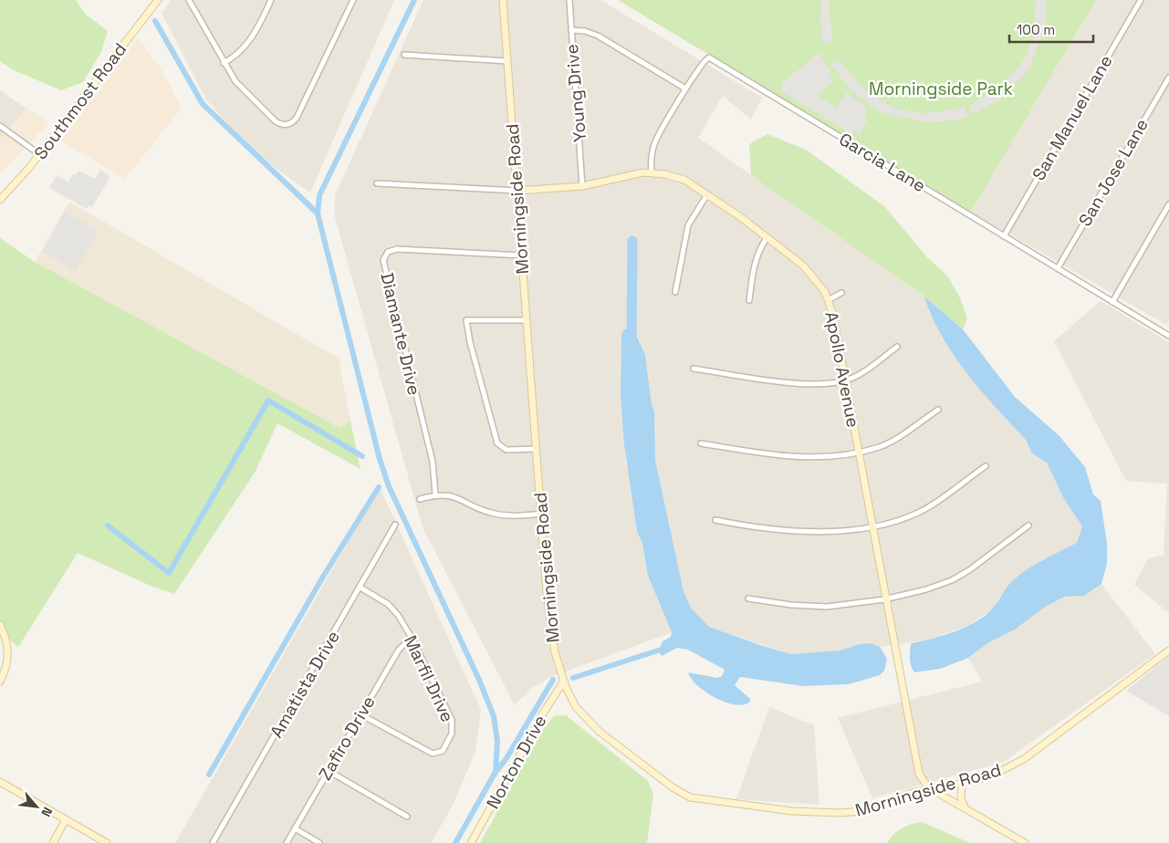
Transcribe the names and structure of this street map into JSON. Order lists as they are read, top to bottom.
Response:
{
  "streets": {
    "street": [
      "Young Drive",
      "Southmost Road",
      "San Manuel Lane",
      "Garcia Lane",
      "San Jose Lane",
      "Morningside Road",
      "Diamante Drive",
      "Apollo Avenue",
      "Marfil Drive",
      "Amatista Drive",
      "Zafiro Drive",
      "Norton Drive"
    ]
  },
  "crossings": [
    ["Young Drive", "Apollo Avenue"],
    ["San Manuel Lane", "Garcia Lane"],
    ["Garcia Lane", "San Jose Lane"],
    ["Garcia Lane", "Apollo Avenue"],
    ["Morningside Road", "Diamante Drive"],
    ["Morningside Road", "Apollo Avenue"],
    ["Morningside Road", "Norton Drive"],
    ["Marfil Drive", "Amatista Drive"],
    ["Marfil Drive", "Zafiro Drive"]
  ],
  "parks": ["Morningside Park"],
  "scale_bar": "100 m",
  "north": "bottom right"
}
